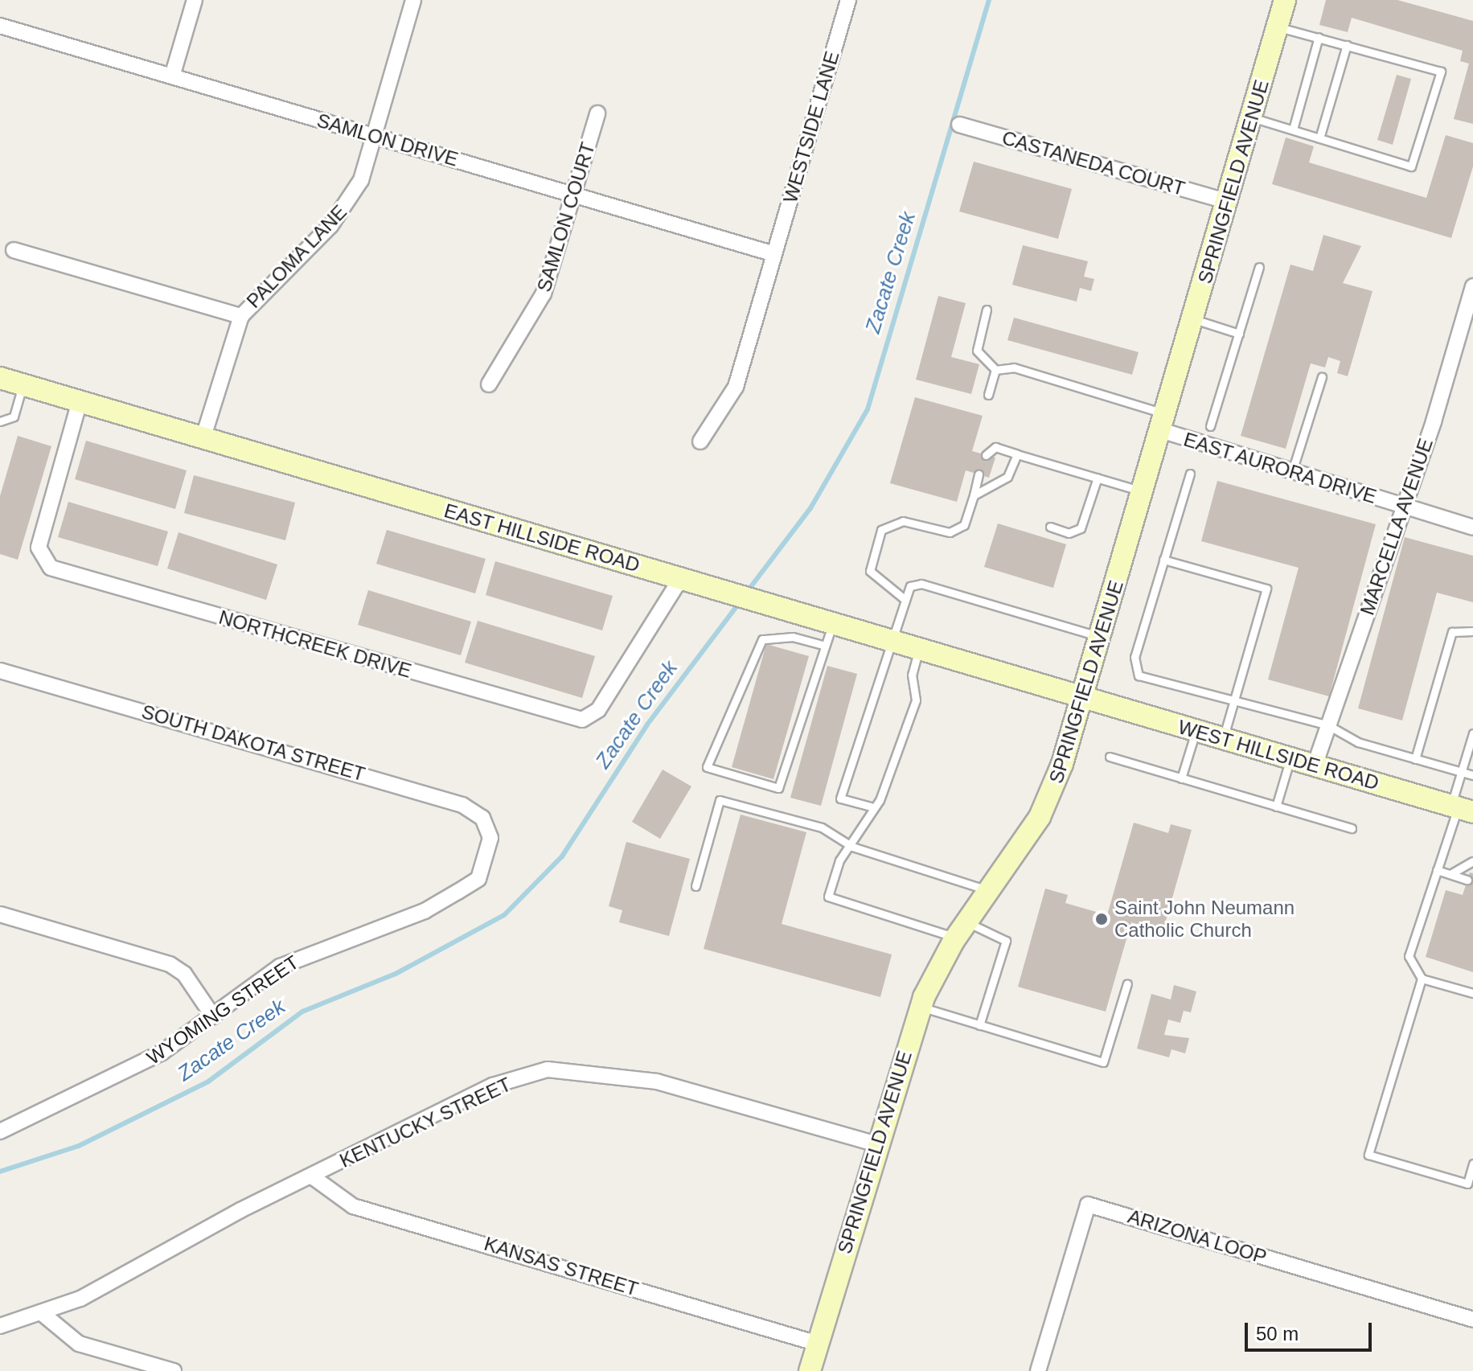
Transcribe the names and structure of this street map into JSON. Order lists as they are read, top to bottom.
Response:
{
  "streets": {
    "street": [
      "WESTSIDE LANE",
      "SAMLON DRIVE",
      "CASTANEDA COURT",
      "SPRINGFIELD AVENUE",
      "SAMLON COURT",
      "PALOMA LANE",
      "EAST AURORA DRIVE",
      "MARCELLA AVENUE",
      "EAST HILLSIDE ROAD",
      "NORTHCREEK DRIVE",
      "SOUTH DAKOTA STREET",
      "WEST HILLSIDE ROAD",
      "WYOMING STREET",
      "KENTUCKY STREET",
      "ARIZONA LOOP",
      "KANSAS STREET"
    ]
  },
  "crossings": [
    ["WESTSIDE LANE", "SAMLON DRIVE"],
    ["SAMLON DRIVE", "SAMLON COURT"],
    ["SAMLON DRIVE", "PALOMA LANE"],
    ["CASTANEDA COURT", "SPRINGFIELD AVENUE"],
    ["SPRINGFIELD AVENUE", "EAST AURORA DRIVE"],
    ["SPRINGFIELD AVENUE", "EAST HILLSIDE ROAD"],
    ["SPRINGFIELD AVENUE", "WEST HILLSIDE ROAD"],
    ["SPRINGFIELD AVENUE", "KENTUCKY STREET"],
    ["SPRINGFIELD AVENUE", "KANSAS STREET"],
    ["PALOMA LANE", "EAST HILLSIDE ROAD"],
    ["EAST AURORA DRIVE", "MARCELLA AVENUE"],
    ["MARCELLA AVENUE", "WEST HILLSIDE ROAD"],
    ["EAST HILLSIDE ROAD", "NORTHCREEK DRIVE"],
    ["EAST HILLSIDE ROAD", "WEST HILLSIDE ROAD"],
    ["SOUTH DAKOTA STREET", "WYOMING STREET"],
    ["KENTUCKY STREET", "KANSAS STREET"]
  ],
  "water": ["Zacate Creek"],
  "places": ["Saint John Neumann Catholic Church"],
  "scale_bar": "50 m"
}
